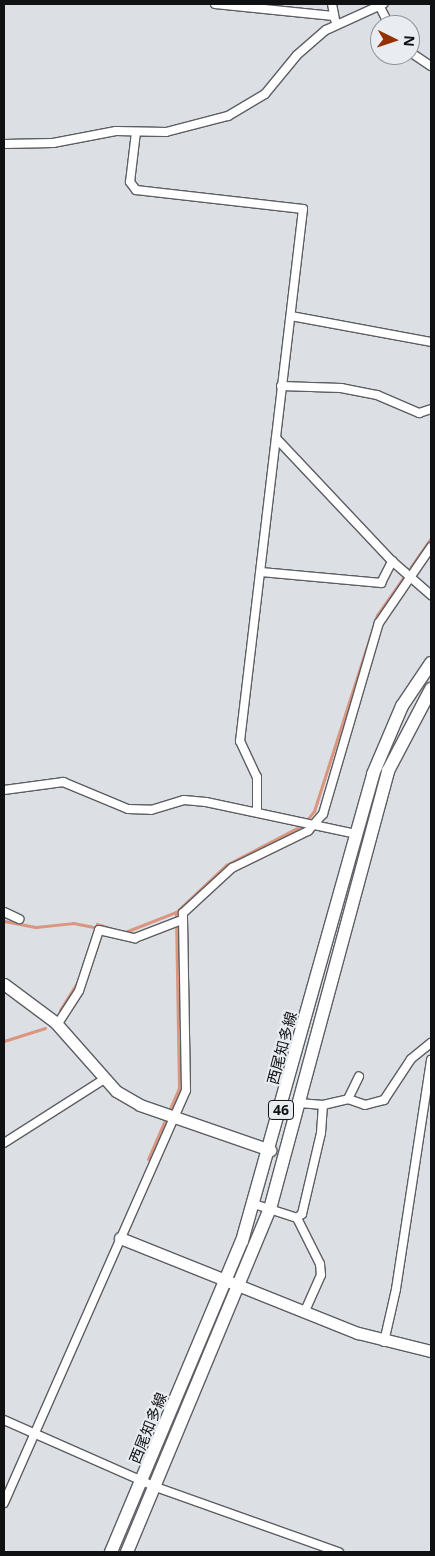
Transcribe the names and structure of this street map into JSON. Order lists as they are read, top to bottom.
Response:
{
  "streets": {
    "main road": ["西尾知多線", "46"]
  },
  "north": "right"
}
